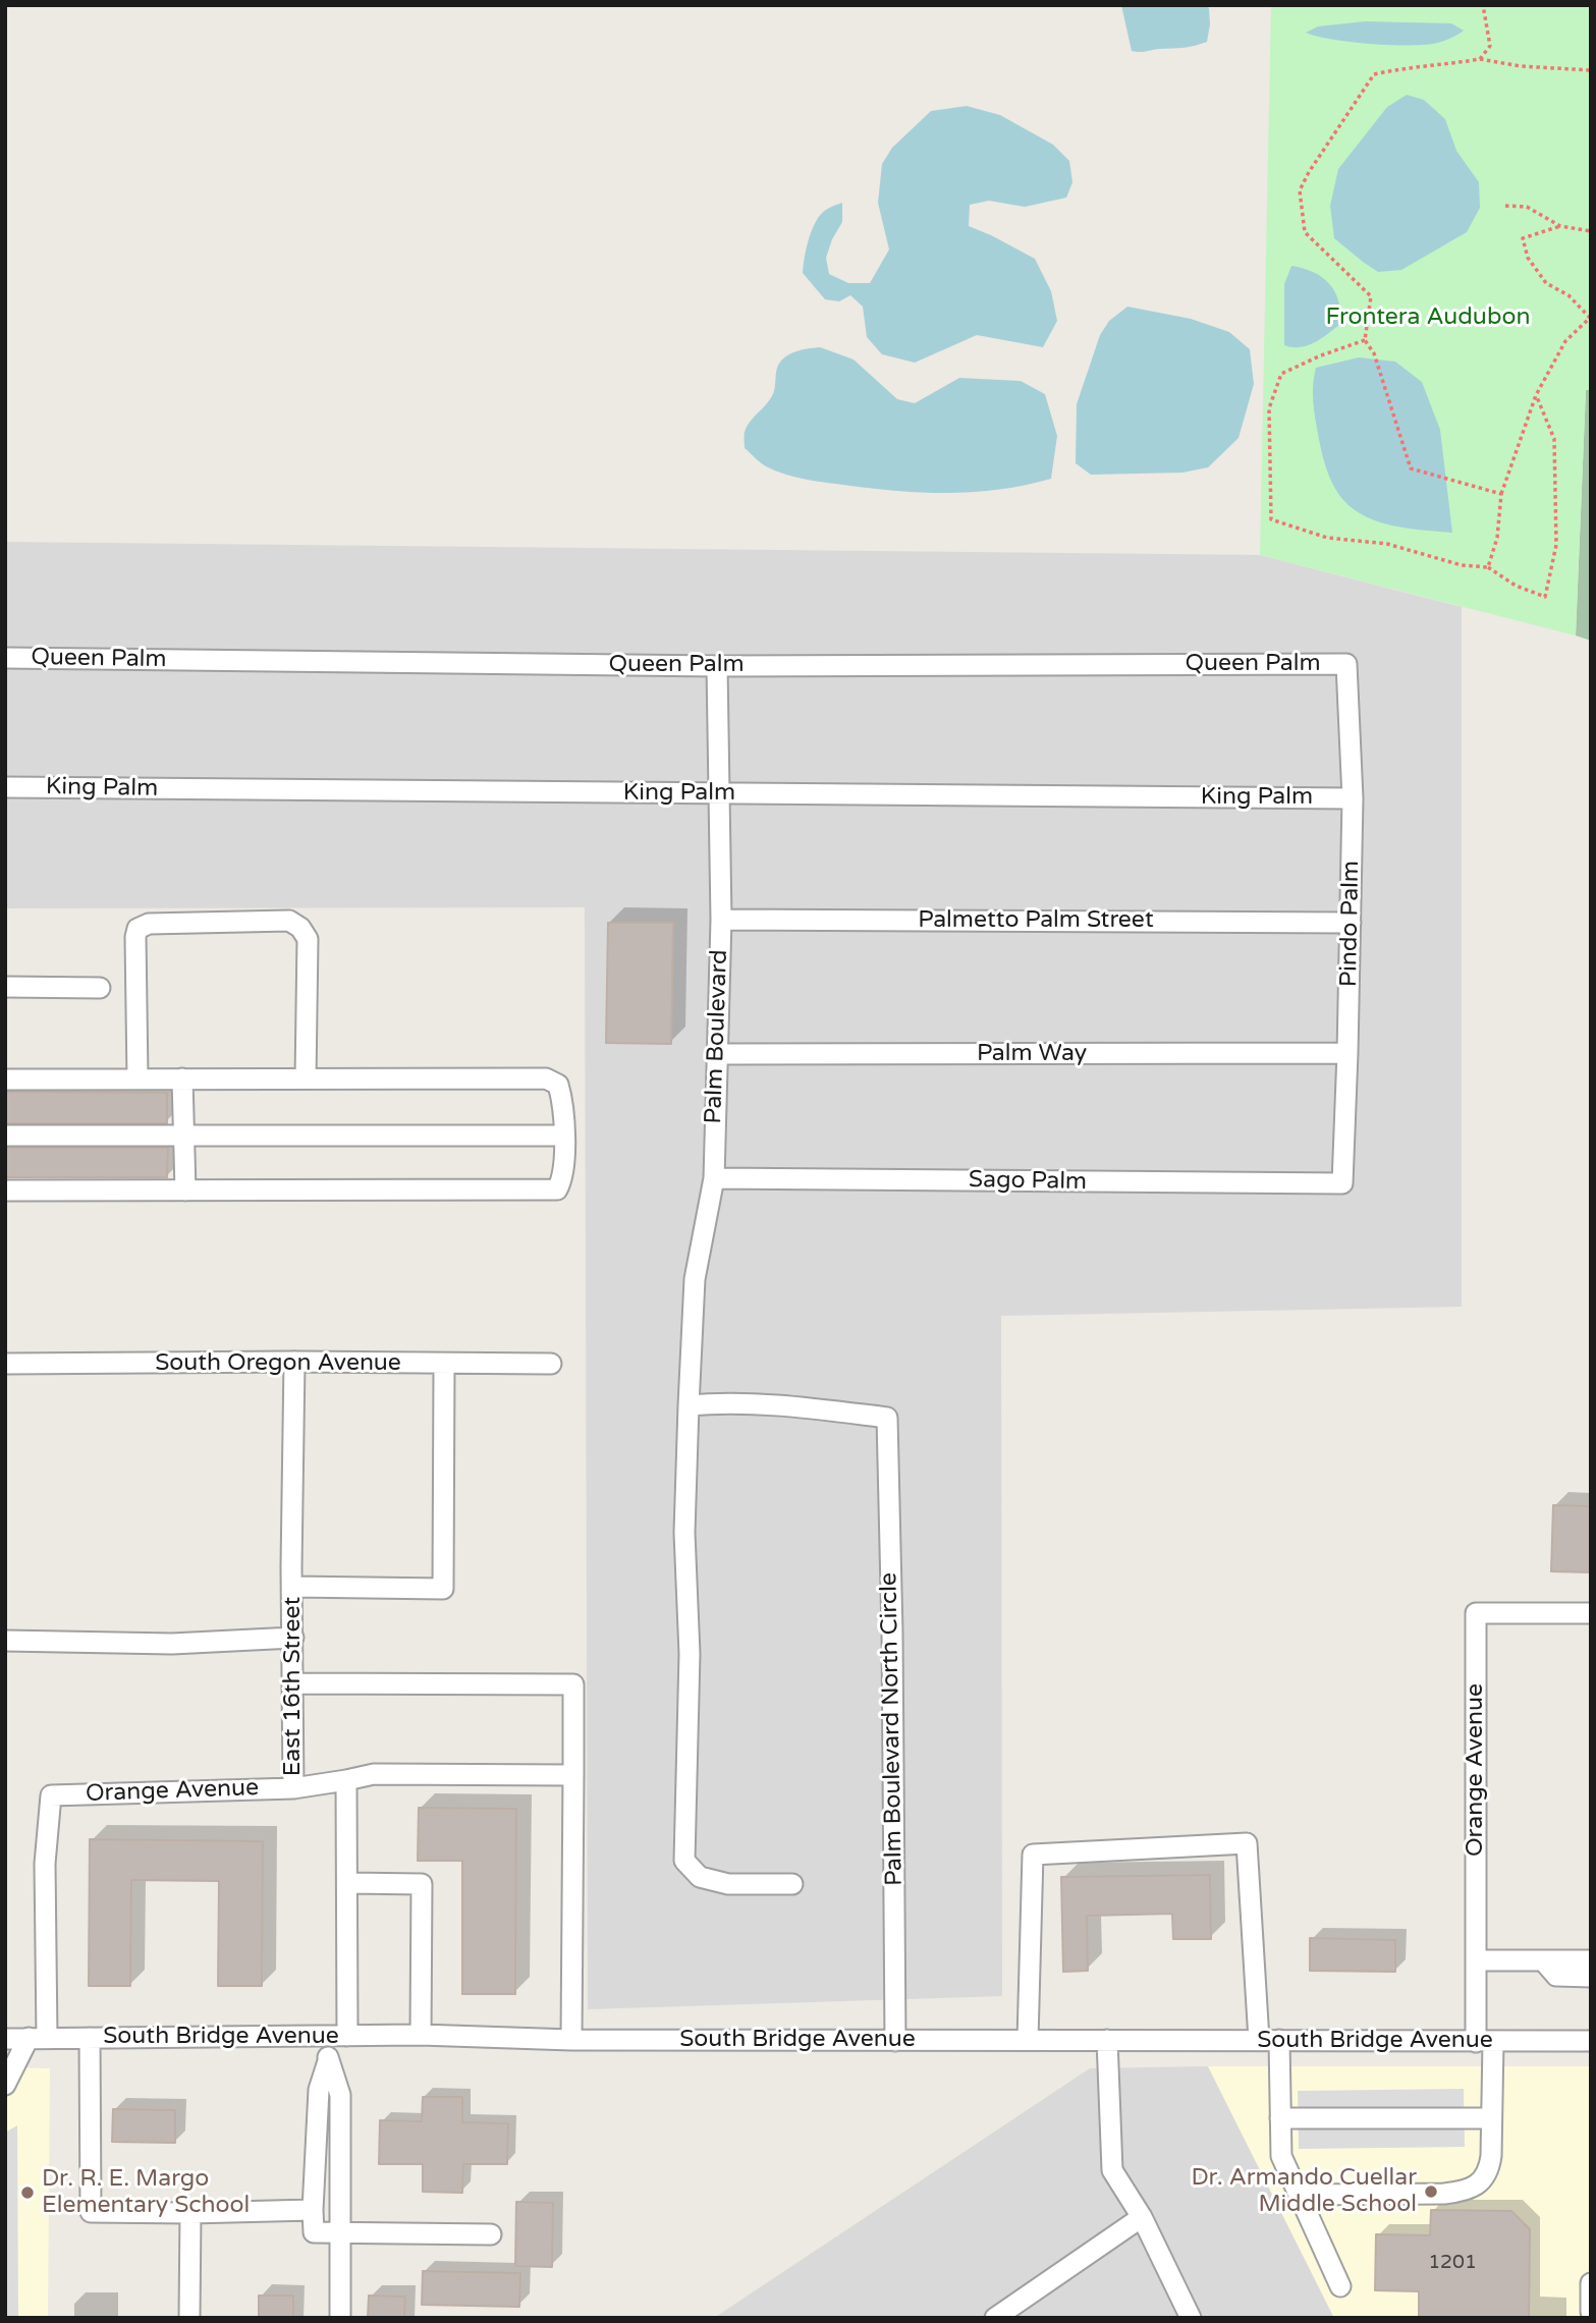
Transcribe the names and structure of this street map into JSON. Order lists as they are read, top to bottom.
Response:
{
  "streets": {
    "street": [
      "Queen Palm",
      "King Palm",
      "Palmetto Palm Street",
      "Pindo Palm",
      "Palm Boulevard",
      "Palm Way",
      "Sago Palm",
      "South Oregon Avenue",
      "East 16th Street",
      "Palm Boulevard North Circle",
      "Orange Avenue",
      "South Bridge Avenue"
    ]
  },
  "crossings": [
    ["Queen Palm", "Pindo Palm"],
    ["Queen Palm", "Palm Boulevard"],
    ["King Palm", "Pindo Palm"],
    ["King Palm", "Palm Boulevard"],
    ["Palmetto Palm Street", "Pindo Palm"],
    ["Palmetto Palm Street", "Palm Boulevard"],
    ["Pindo Palm", "Palm Way"],
    ["Pindo Palm", "Sago Palm"],
    ["Palm Boulevard", "Palm Way"],
    ["Palm Boulevard", "Sago Palm"],
    ["Palm Boulevard", "Palm Boulevard North Circle"],
    ["South Oregon Avenue", "East 16th Street"],
    ["East 16th Street", "Orange Avenue"],
    ["Palm Boulevard North Circle", "South Bridge Avenue"],
    ["Orange Avenue", "South Bridge Avenue"]
  ],
  "parks": ["Frontera Audubon"],
  "places": ["Dr. Armando Cuellar Middle School", "Dr. R. E. Margo Elementary School"],
  "house_numbers": ["1201"]
}
